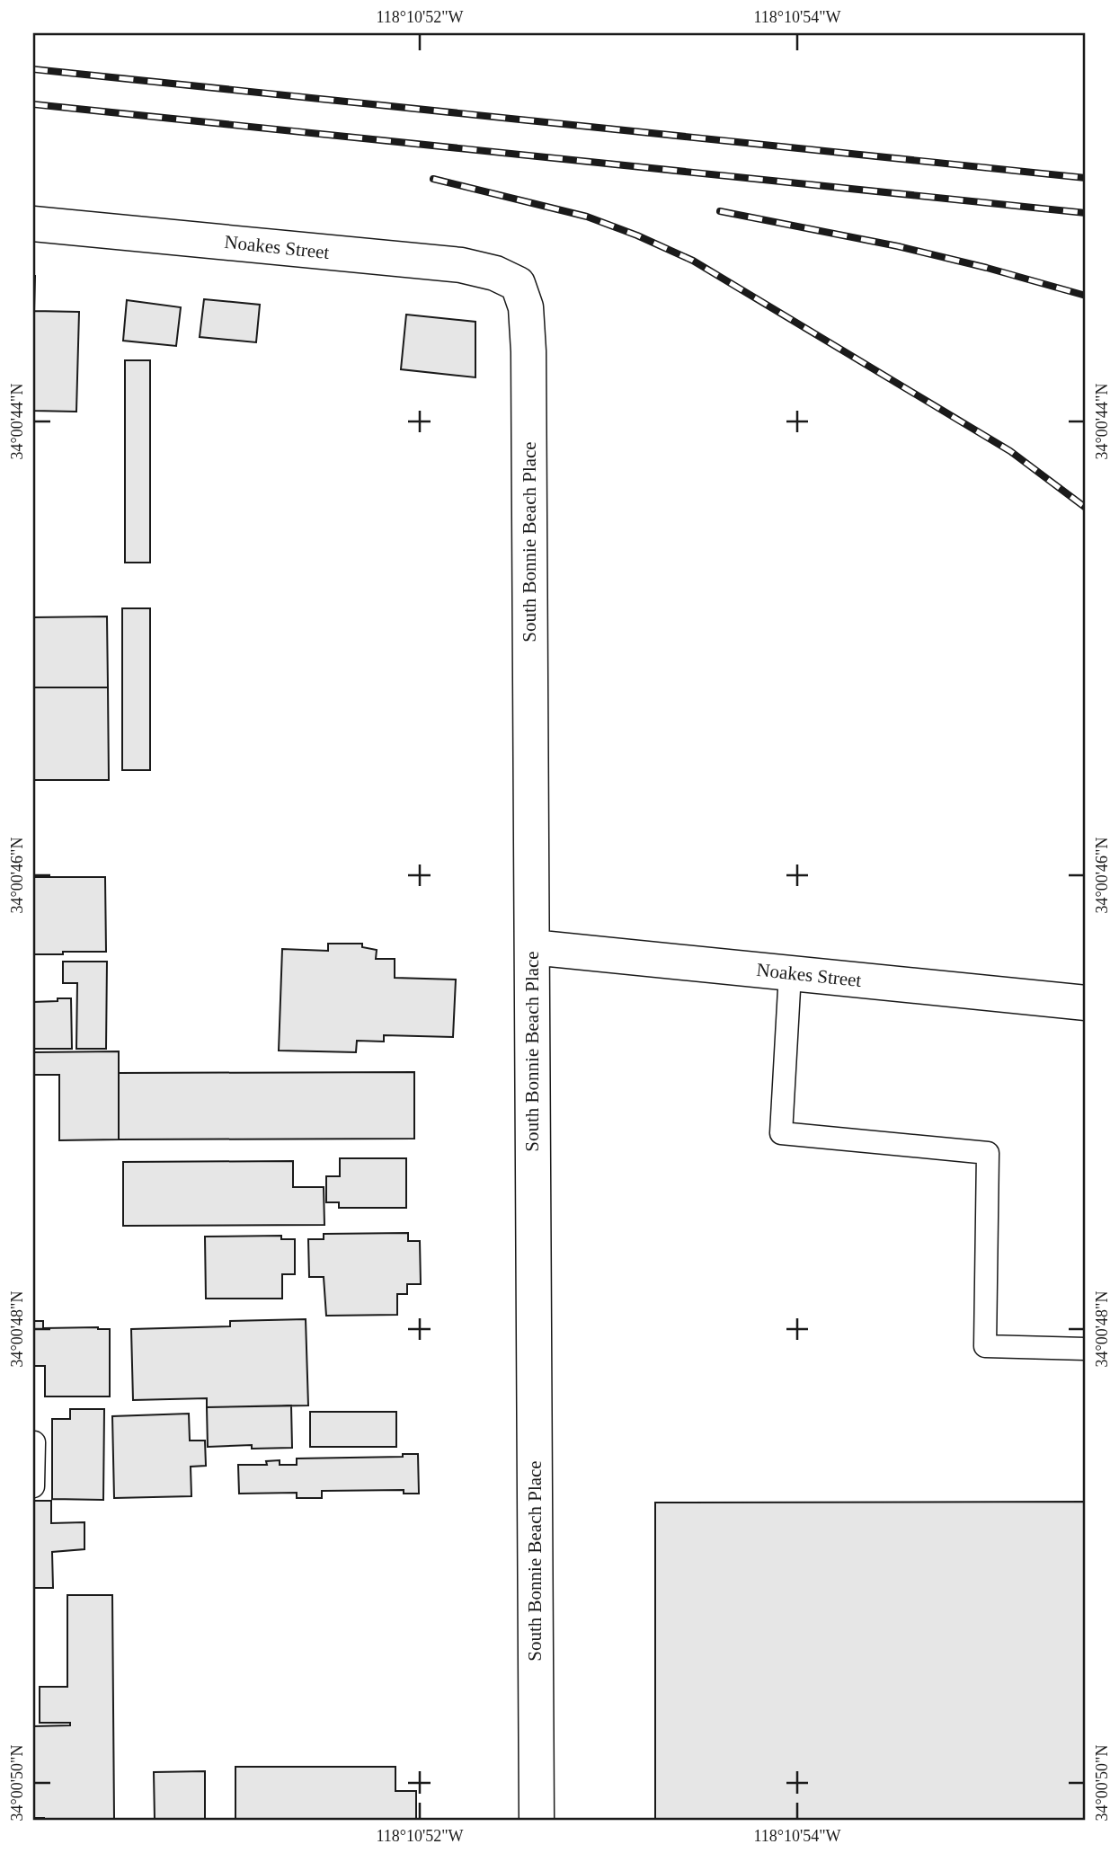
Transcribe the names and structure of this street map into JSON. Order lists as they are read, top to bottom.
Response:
{
  "streets": {
    "street": ["Noakes Street", "South Bonnie Beach Place"]
  },
  "crossings": [
    ["Noakes Street", "South Bonnie Beach Place"]
  ],
  "coordinates": [
    "118°10'52\"W",
    "118°10'54\"W",
    "34°00'44\"N",
    "34°00'46\"N",
    "34°00'48\"N",
    "34°00'50\"N"
  ]
}
